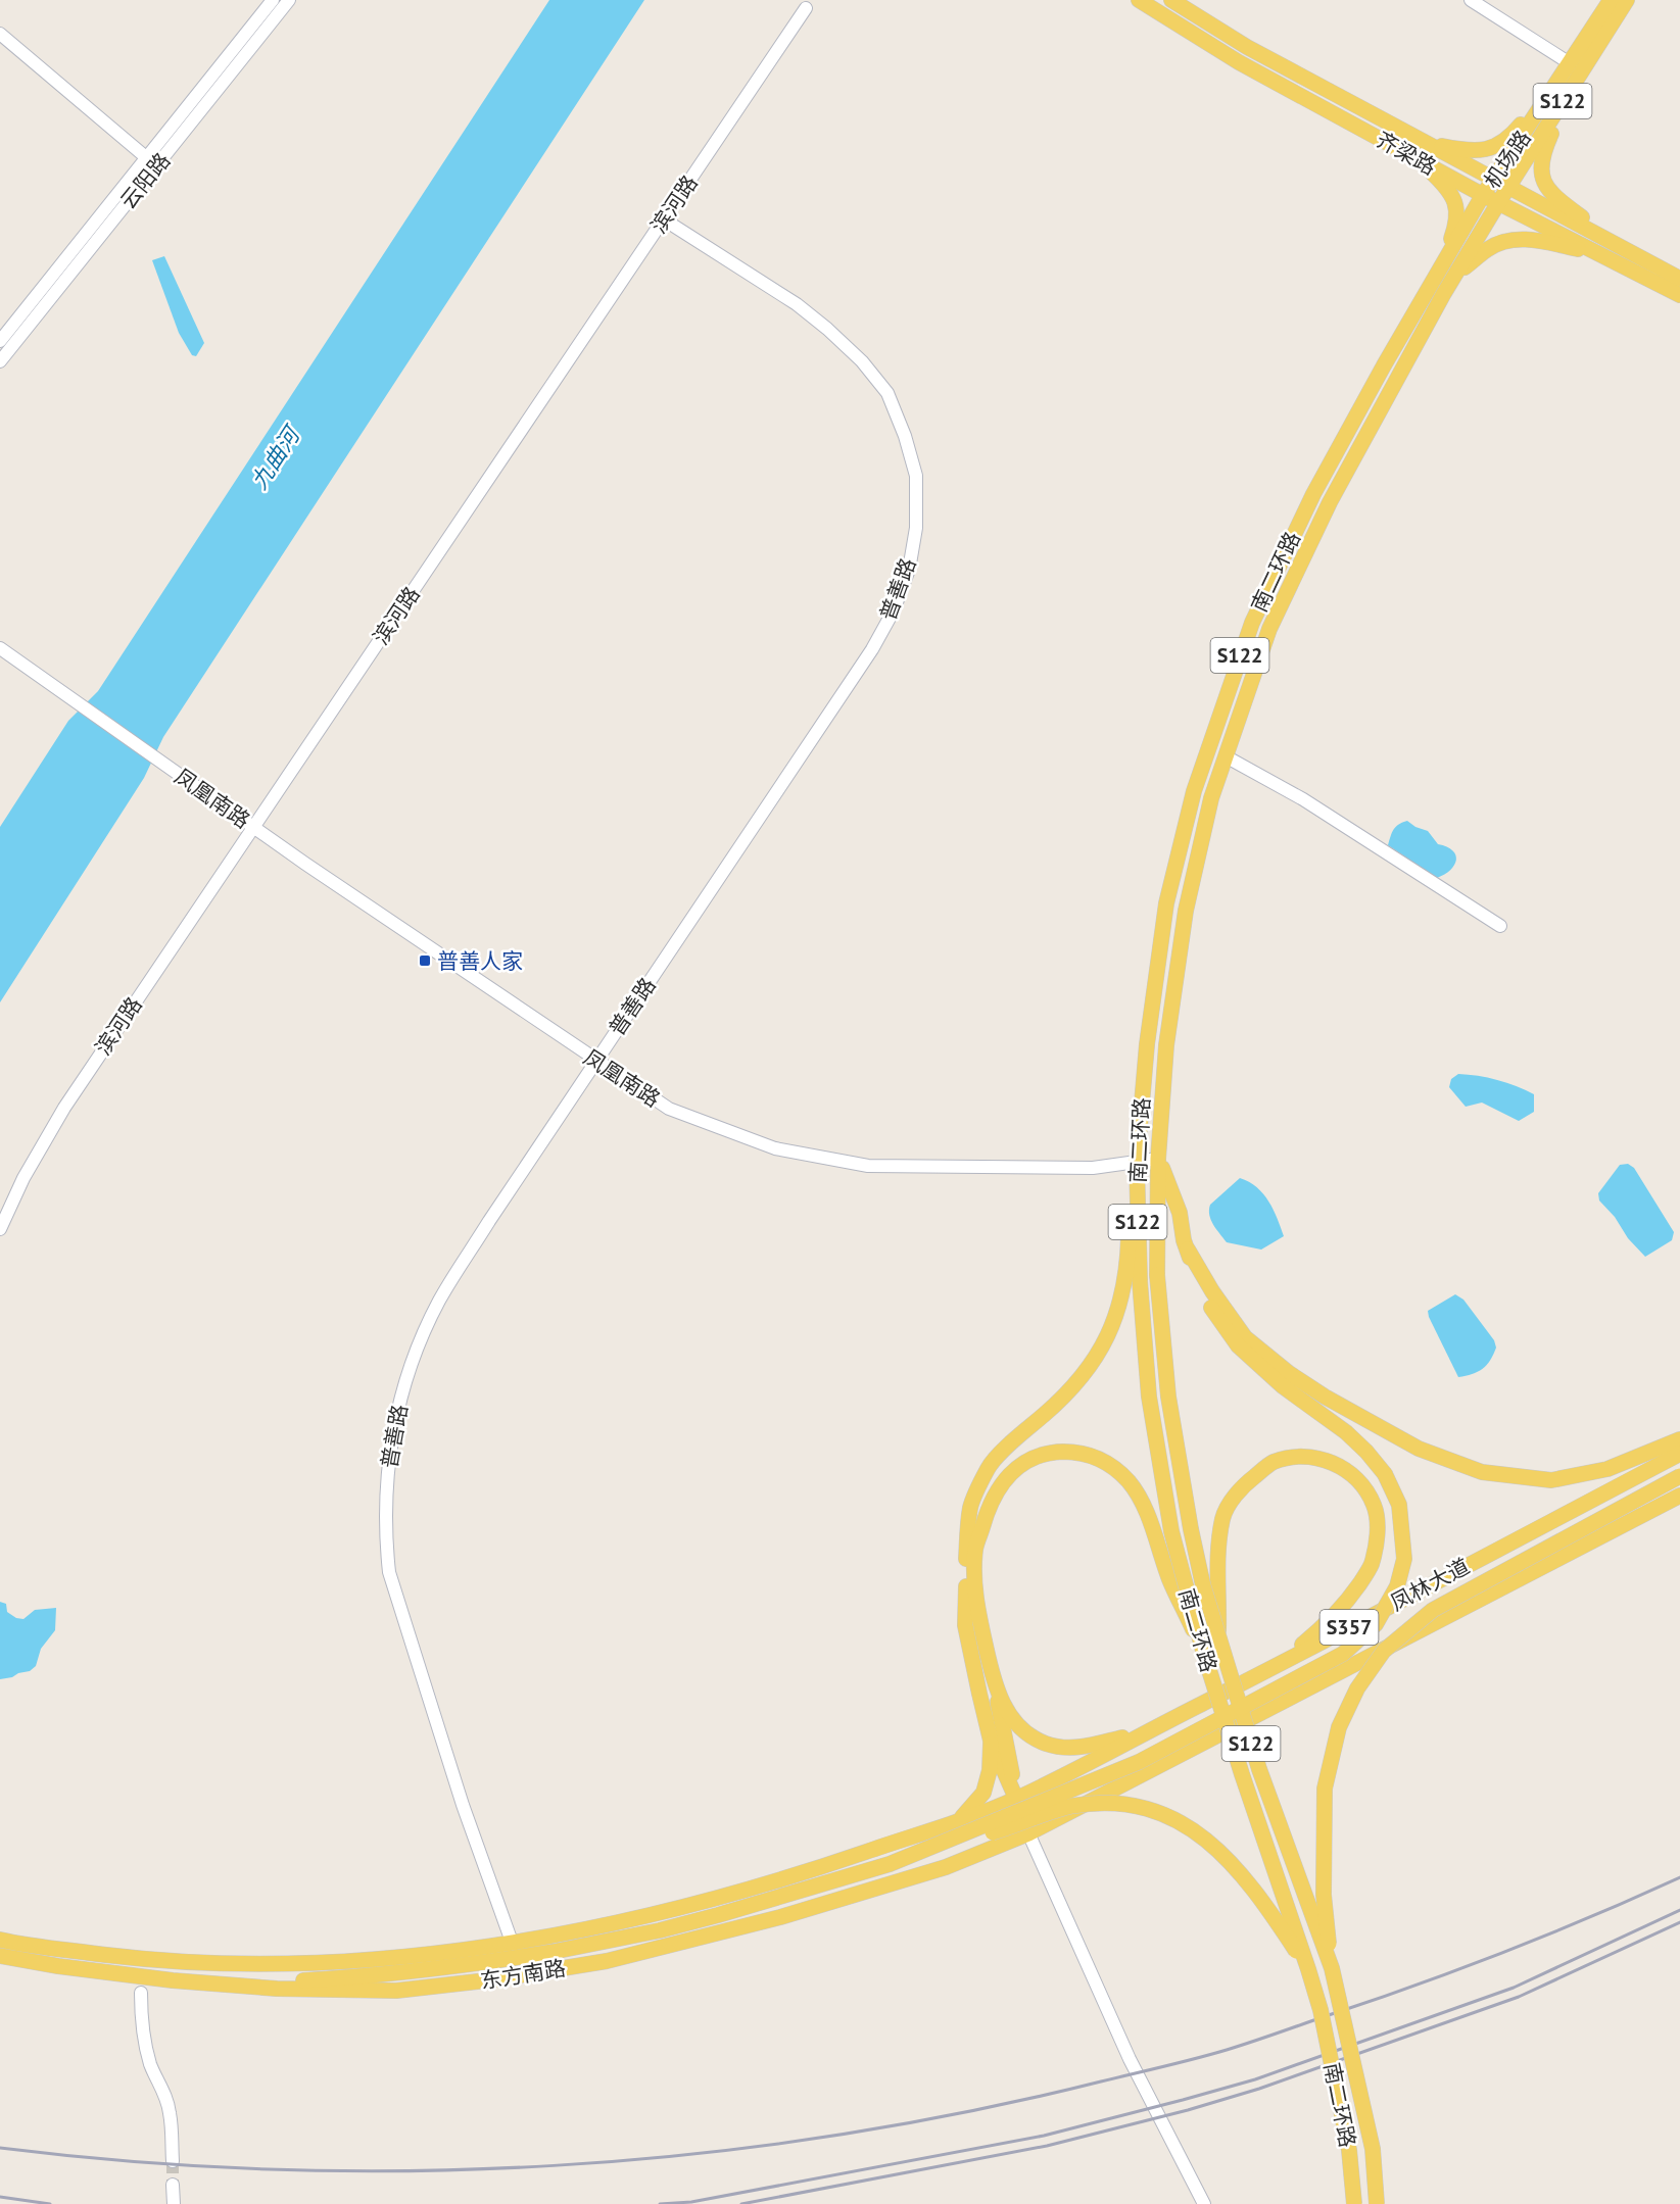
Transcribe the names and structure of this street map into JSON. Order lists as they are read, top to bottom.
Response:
{
  "streets": {
    "main road": [
      "S122",
      "齐梁路",
      "机场路",
      "南二环路",
      "凤林大道",
      "S357",
      "东方南路"
    ],
    "street": [
      "云阳路",
      "滨河路",
      "普善路",
      "凤凰南路"
    ]
  },
  "crossings": [
    ["齐梁路", "机场路"],
    ["齐梁路", "南二环路"],
    ["机场路", "南二环路"],
    ["滨河路", "普善路"],
    ["滨河路", "凤凰南路"],
    ["南二环路", "凤凰南路"],
    ["普善路", "凤凰南路"],
    ["普善路", "东方南路"],
    ["凤林大道", "东方南路"]
  ],
  "water": ["九曲河"],
  "places": {
    "transit": ["普善人家"]
  }
}
